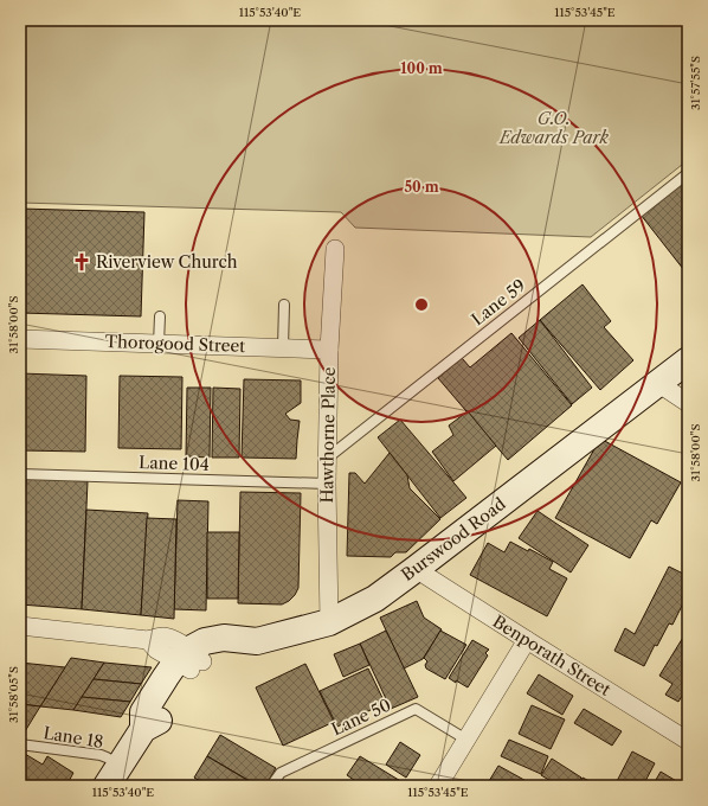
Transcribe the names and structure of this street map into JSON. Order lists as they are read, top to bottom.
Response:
{
  "streets": {
    "main road": ["Burswood Road"],
    "street": ["Thorogood Street", "Hawthorne Place", "Benporath Street"],
    "lane": [
      "Lane 59",
      "Lane 104",
      "Lane 50",
      "Lane 18"
    ]
  },
  "crossings": [
    ["Lane 59", "Hawthorne Place"],
    ["Thorogood Street", "Hawthorne Place"],
    ["Hawthorne Place", "Lane 104"],
    ["Hawthorne Place", "Burswood Road"],
    ["Burswood Road", "Benporath Street"]
  ],
  "parks": ["G.O. Edwards Park"],
  "places": {
    "church": ["Riverview Church"]
  },
  "coordinates": [
    "115°53'40\"E",
    "115°53'45\"E",
    "31°57'55\"S",
    "31°58'00\"S",
    "31°58'05\"S"
  ],
  "rings": ["100 m", "50 m"]
}
